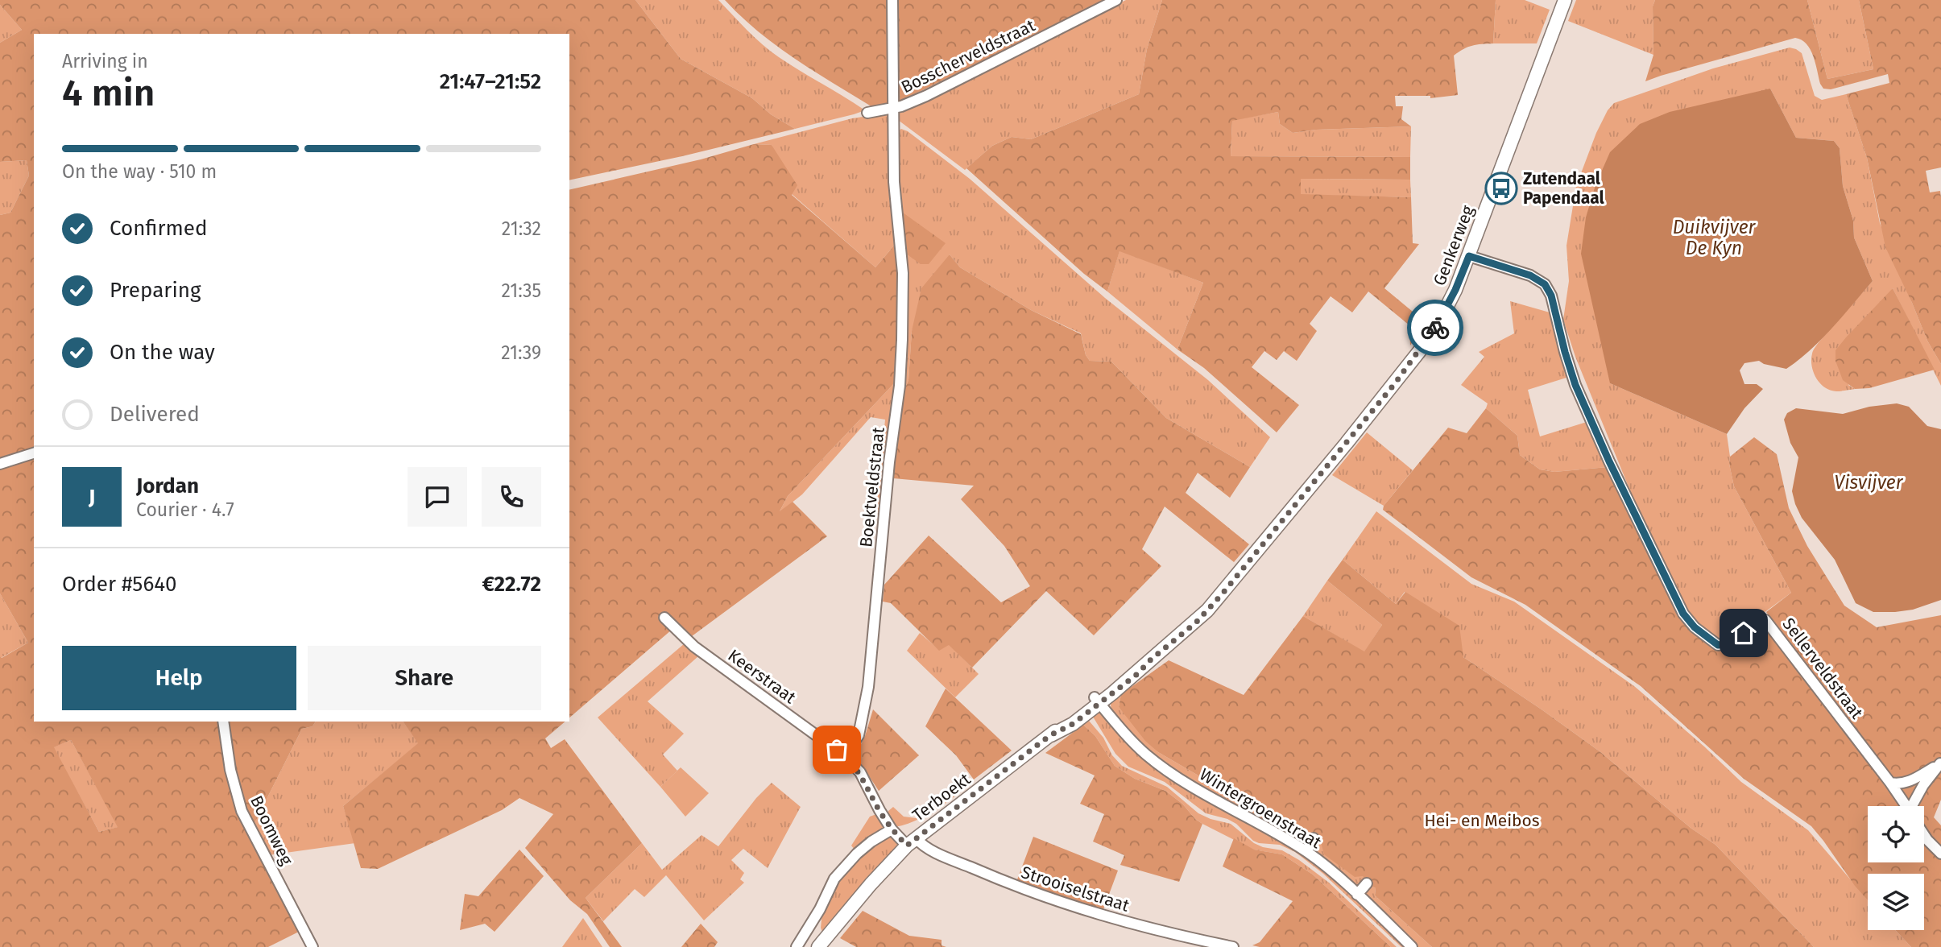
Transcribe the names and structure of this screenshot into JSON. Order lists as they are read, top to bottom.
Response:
{
  "streets": {
    "main road": ["Genkerweg", "Terboekt"],
    "street": [
      "Bosscherveldstraat",
      "Boektveldstraat",
      "Sellerveldstraat",
      "Keerstraat",
      "Wintergroenstraat",
      "Boomweg",
      "Strooiselstraat"
    ]
  },
  "crossings": [
    ["Bosscherveldstraat", "Boektveldstraat"],
    ["Genkerweg", "Sellerveldstraat"],
    ["Genkerweg", "Terboekt"],
    ["Boektveldstraat", "Keerstraat"],
    ["Terboekt", "Wintergroenstraat"],
    ["Terboekt", "Strooiselstraat"]
  ],
  "water": ["Duikvijver De Kyn", "Visvijver"],
  "parks": ["Hei- en Meibos"],
  "places": {
    "bus stop": ["Zutendaal Papendaal"]
  },
  "page": {
    "heading": ["4 min", "Arriving in", "21:47–21:52"],
    "panel": [
      "Jordan",
      "Courier · 4.7",
      "Order #5640",
      "€22.72"
    ],
    "bar": "On the way · 510 m",
    "list": [
      ["Confirmed", "21:32"],
      ["Preparing", "21:35"],
      ["On the way", "21:39"],
      "Delivered"
    ],
    "round": "J",
    "buttons": ["Help", "Share"]
  }
}
